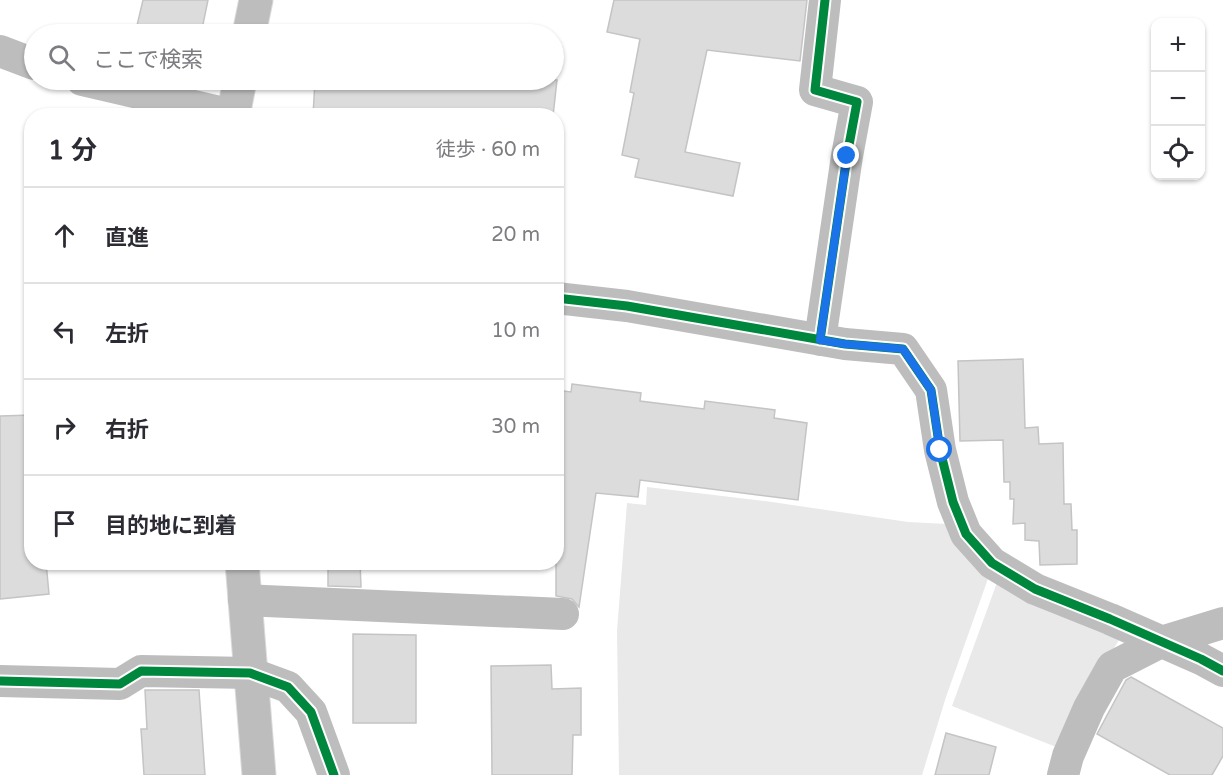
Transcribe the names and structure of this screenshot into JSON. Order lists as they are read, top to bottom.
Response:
{
  "page": {
    "map_buttons": ["+", "−"],
    "search": "ここで検索",
    "heading": ["1 分", "徒歩 · 60 m"],
    "list": [
      ["直進", "20 m"],
      ["左折", "10 m"],
      ["右折", "30 m"],
      "目的地に到着"
    ]
  }
}
